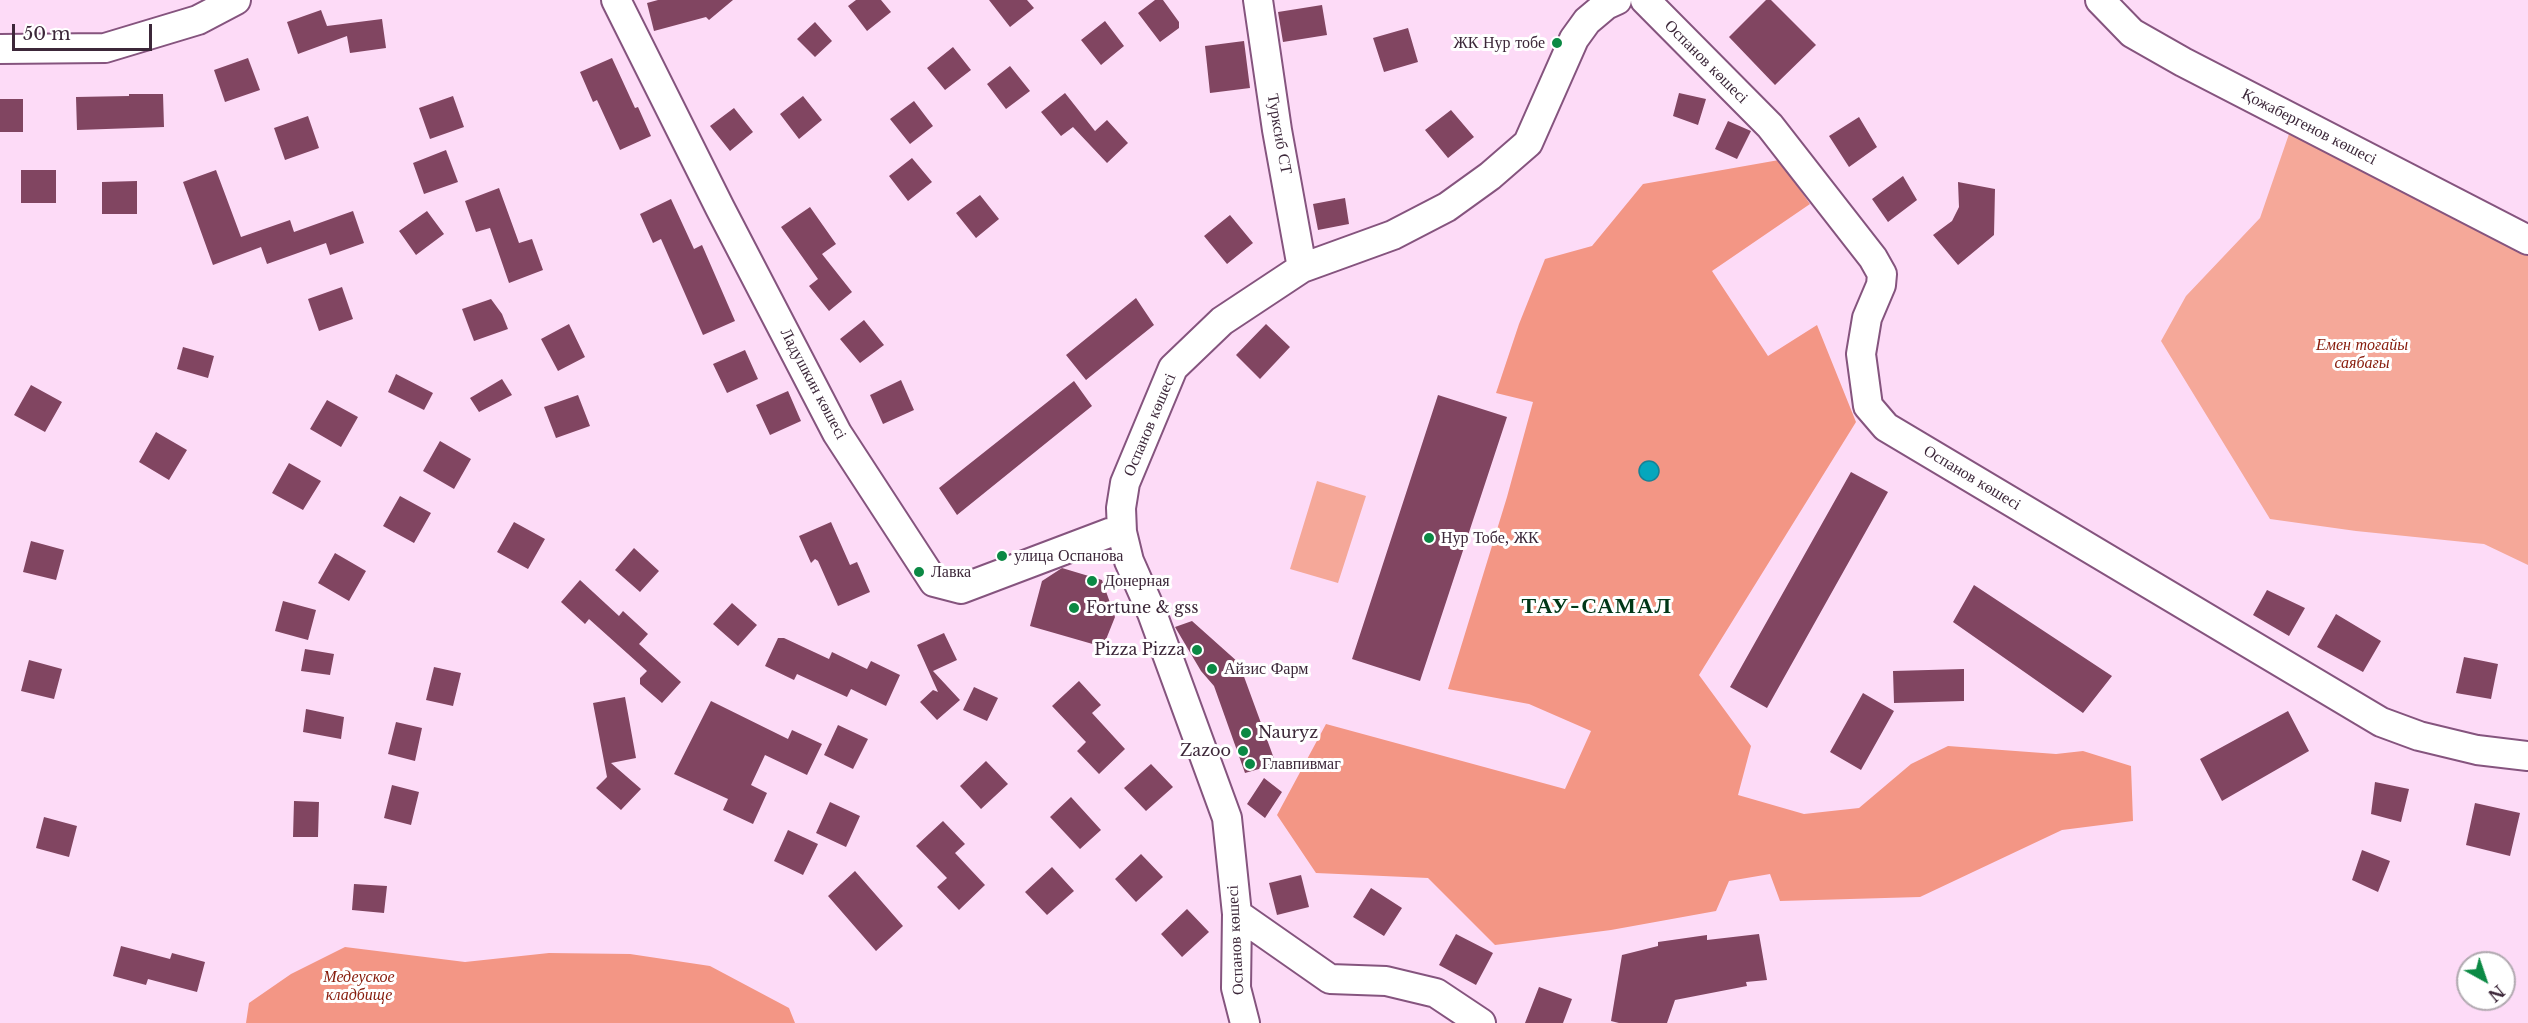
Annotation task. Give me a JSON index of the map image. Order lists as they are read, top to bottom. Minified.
{"streets":{"street":["Оспанов көшесі","Қожабергенов көшесі","Турксиб СТ","Ладушкин көшесі"]},"crossings":[["Оспанов көшесі","Турксиб СТ"],["Оспанов көшесі","Ладушкин көшесі"]],"districts":["ТАУ-САМАЛ"],"parks":["Емен тоғайы саябағы","Медеуское кладбище"],"places":["ЖК Нур тобе","Нур Тобе, ЖК","улица Оспанова","Лавка","Донерная","Fortune & gss","Pizza Pizza","Айзис Фарм","Nauryz","Zazoo","Главпивмаг"],"scale_bar":"50 m","north":"bottom right"}
